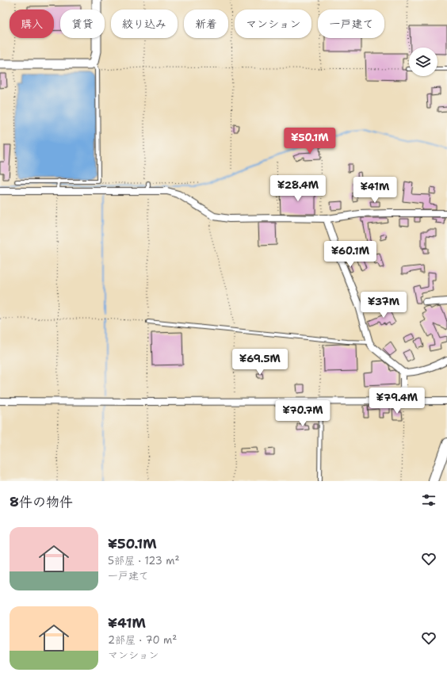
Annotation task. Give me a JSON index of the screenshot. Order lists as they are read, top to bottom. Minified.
{"page":{"chip":["購入","賃貸","絞り込み","新着","マンション","一戸建て"],"price":["¥50.1M","¥28.4M","¥41M","¥60.1M","¥37M","¥69.5M","¥79.4M","¥70.7M"],"heading":"8件の物件","list":[{"name":"¥50.1M","note":"5部屋 · 123 m² · 一戸建て"},{"name":"¥41M","note":"2部屋 · 70 m² · マンション"}]}}
